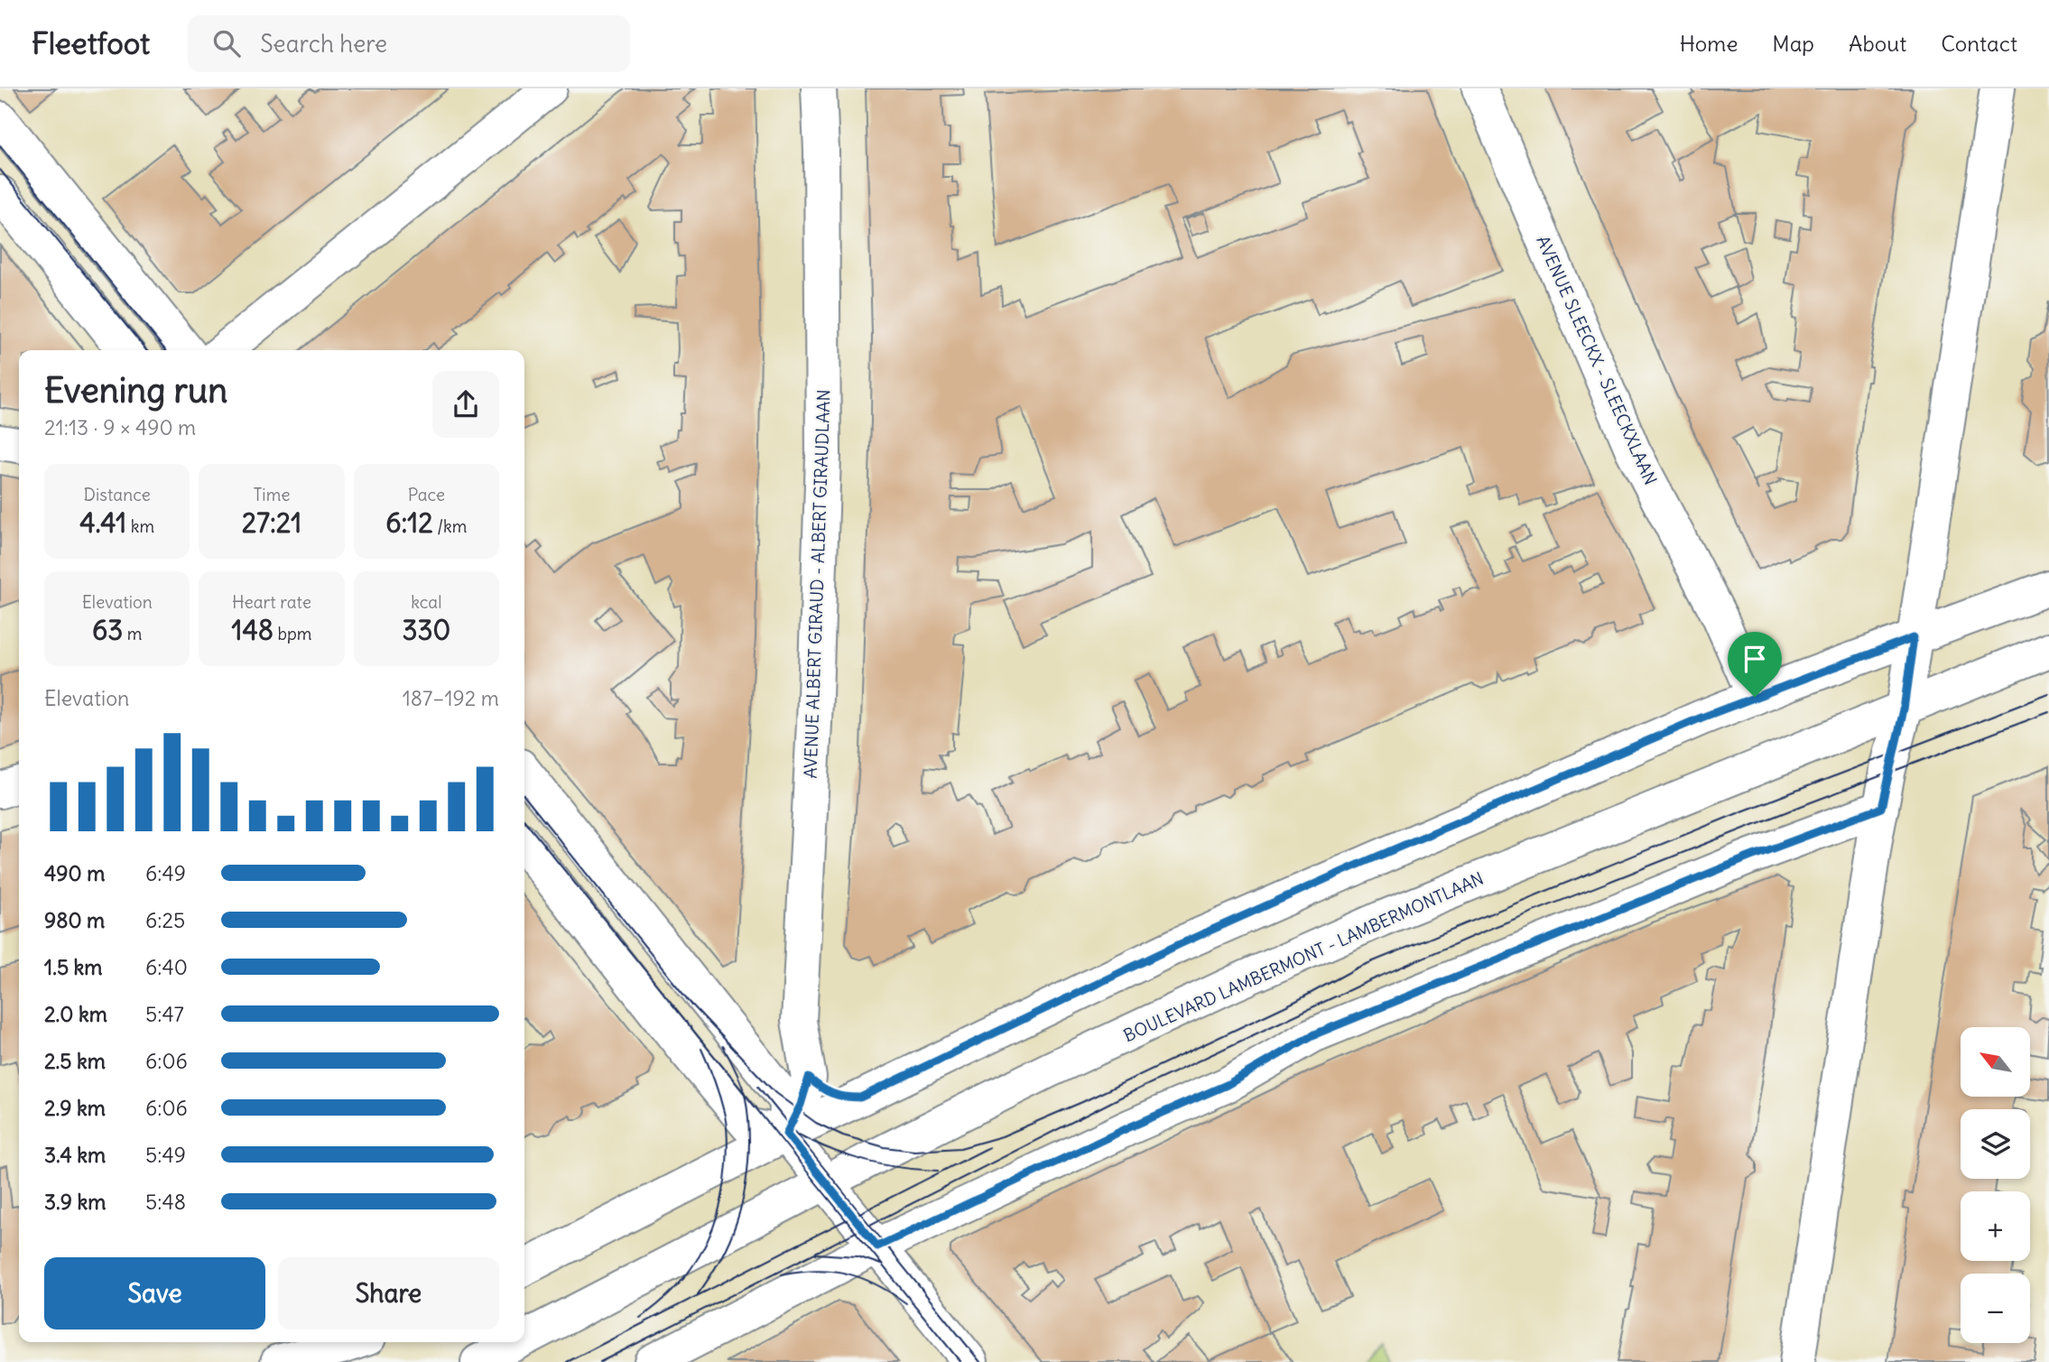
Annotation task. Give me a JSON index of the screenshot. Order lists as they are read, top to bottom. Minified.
{"streets":{"street":["AVENUE SLEECKX - SLEECKXLAAN","AVENUE ALBERT GIRAUD - ALBERT GIRAUDLAAN","BOULEVARD LAMBERMONT - LAMBERMONTLAAN"]},"north":"top left","page":{"header":"Fleetfoot","search":"Search here","nav":["Home","Map","About","Contact"],"heading":["Evening run","21:13 · 9 × 490 m"],"stats":[["Distance","4.41 km"],["Time","27:21"],["Pace","6:12 /km"],["Elevation","63 m"],["Heart rate","148 bpm"],["kcal","330"]],"chart":["Elevation","187–192 m"],"list":[{"name":"490 m","note":"6:49"},{"name":"980 m","note":"6:25"},{"name":"1.5 km","note":"6:40"},{"name":"2.0 km","note":"5:47"},{"name":"2.5 km","note":"6:06"},{"name":"2.9 km","note":"6:06"},{"name":"3.4 km","note":"5:49"},{"name":"3.9 km","note":"5:48"}],"map_buttons":["+","−"],"buttons":["Save","Share"]}}
